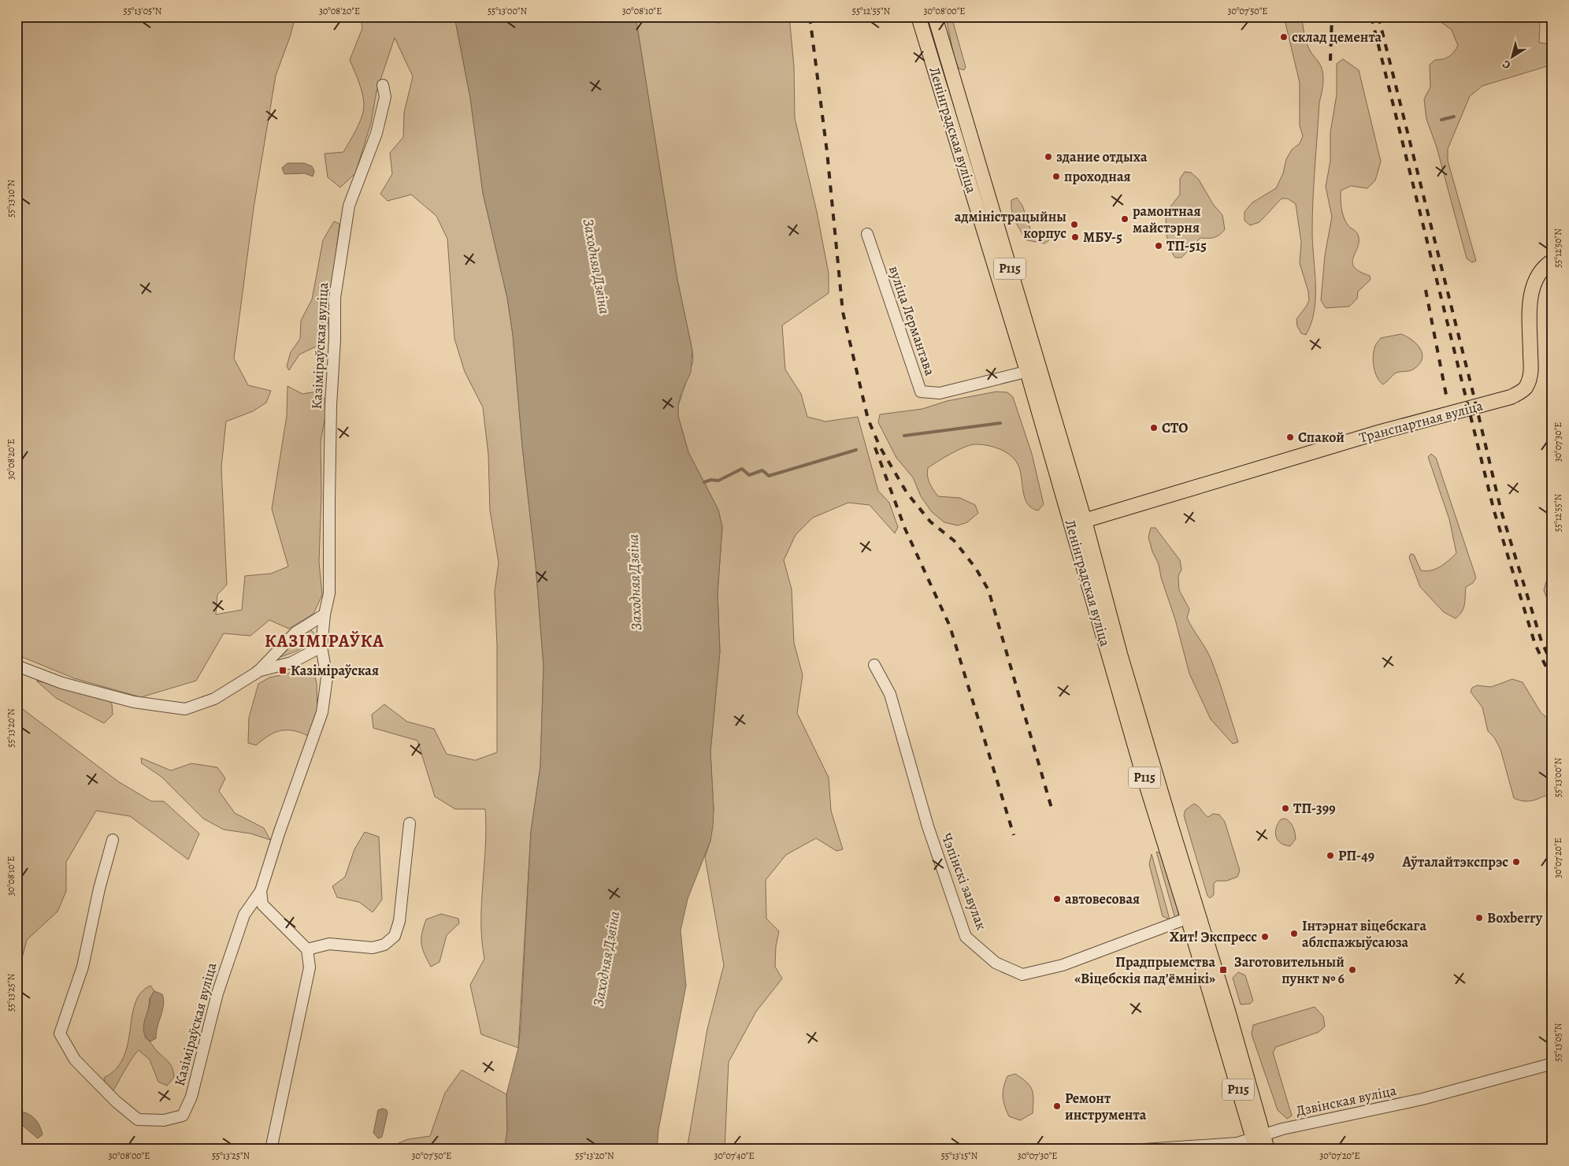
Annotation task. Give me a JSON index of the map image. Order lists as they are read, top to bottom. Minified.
{"streets":{"main road":["Ленінградская вуліца","Р115","Транспартная вуліца"],"street":["вуліца Лермантава","Казіміраўская вуліца","Чэпінскі завулак","Дзвінская вуліца"]},"crossings":[["Ленінградская вуліца","вуліца Лермантава"],["Ленінградская вуліца","Транспартная вуліца"],["Ленінградская вуліца","Чэпінскі завулак"],["Ленінградская вуліца","Дзвінская вуліца"]],"districts":["КАЗІМІРАЎКА"],"water":["Заходняя Дзвіна"],"places":{"other":["склад цемента","здание отдыха","проходная","рамонтная майстэрня","адміністрацыйны корпус","МБУ-5","ТП-515","СТО","Спакой","ТП-399","РП-49","Аўталайтэкспрэс","автовесовая","Boxberry","Інтэрнат віцебскага аблспажыўсаюза","Хит! Экспресс","Заготовительный пункт № 6","Ремонт инструмента"],"transit":["Казіміраўская","Прадпрыемства «Віцебскія падʼёмнікі»"]},"north":"bottom left","coordinates":["55°13'05\"N","30°08'20\"E","55°13'00\"N","30°08'10\"E","55°12'55\"N","30°08'00\"E","30°07'50\"E","55°13'10\"N","55°12'50\"N","30°07'30\"E","55°13'20\"N","30°07'20\"E","55°13'25\"N","30°07'40\"E","55°13'15\"N"]}
